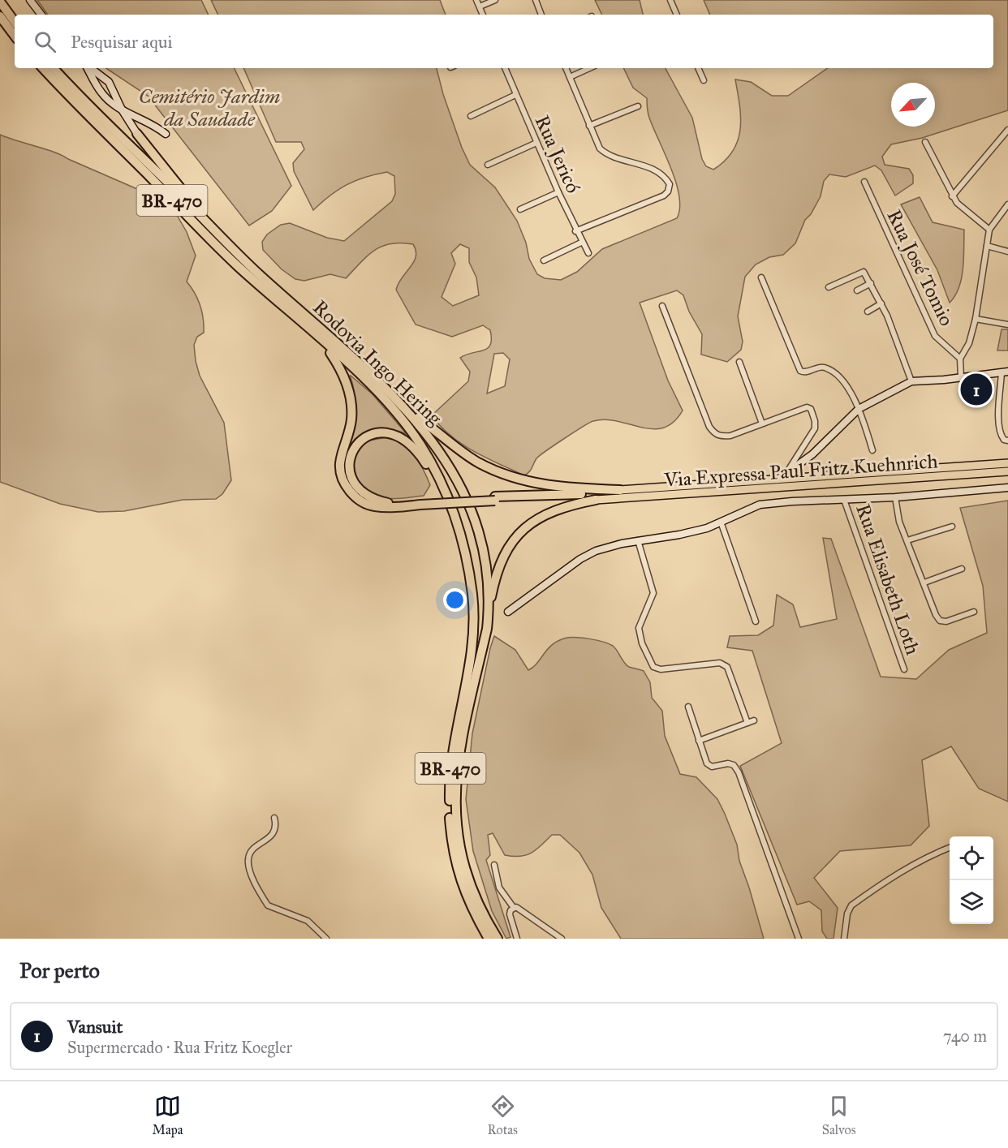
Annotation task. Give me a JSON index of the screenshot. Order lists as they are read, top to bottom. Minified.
{"streets":{"highway":["BR-470","Rodovia Ingo Hering"],"main road":["Via Expressa Paul Fritz Kuehnrich"],"street":["Rua Jericó","Rua José Tomio","Rua Elisabeth Loth"]},"parks":["Cemitério Jardim da Saudade"],"north":"bottom left","page":{"search":"Pesquisar aqui","pins":"1","heading":"Por perto","list":[{"mark":"1","name":"Vansuit","note":"Supermercado · Rua Fritz Koegler","value":"740 m"}],"nav":["Mapa","Rotas","Salvos"]}}
